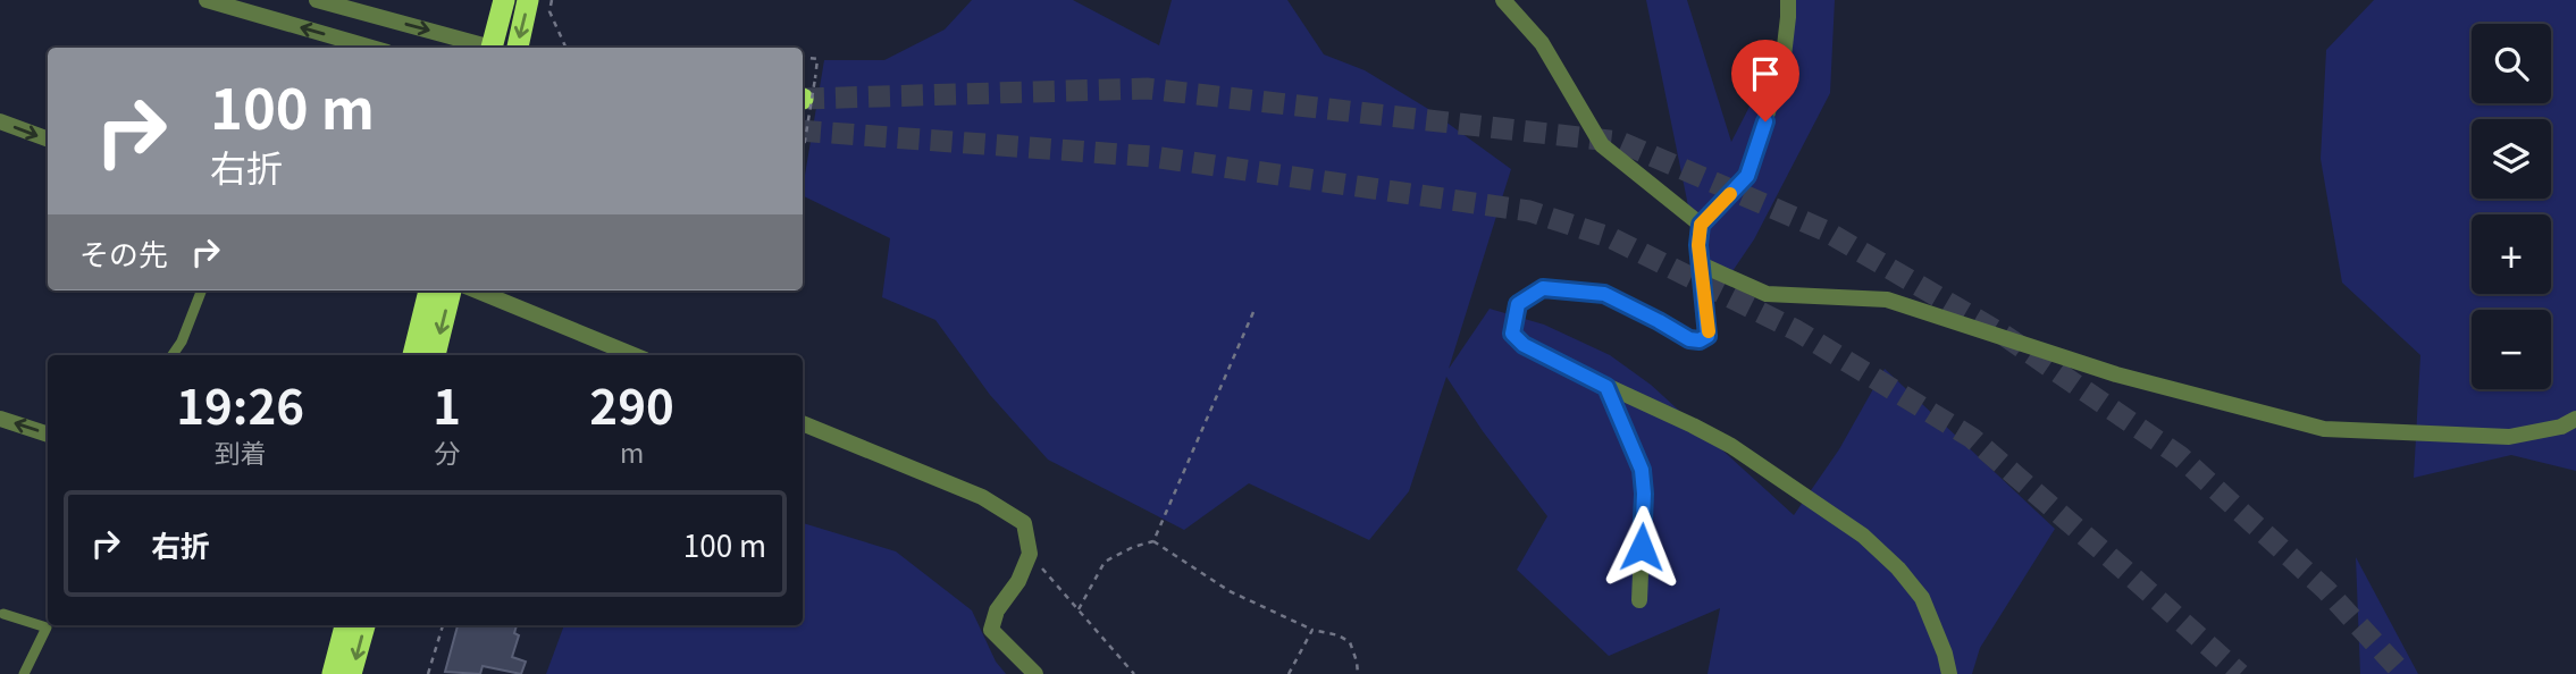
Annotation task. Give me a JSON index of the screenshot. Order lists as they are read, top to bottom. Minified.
{"page":{"map_buttons":["+","−"],"turn":["100 m","右折"],"then":"その先","eta":["19:26","到着","1","分","290","m"],"list":[{"name":"右折","value":"100 m"}]}}
